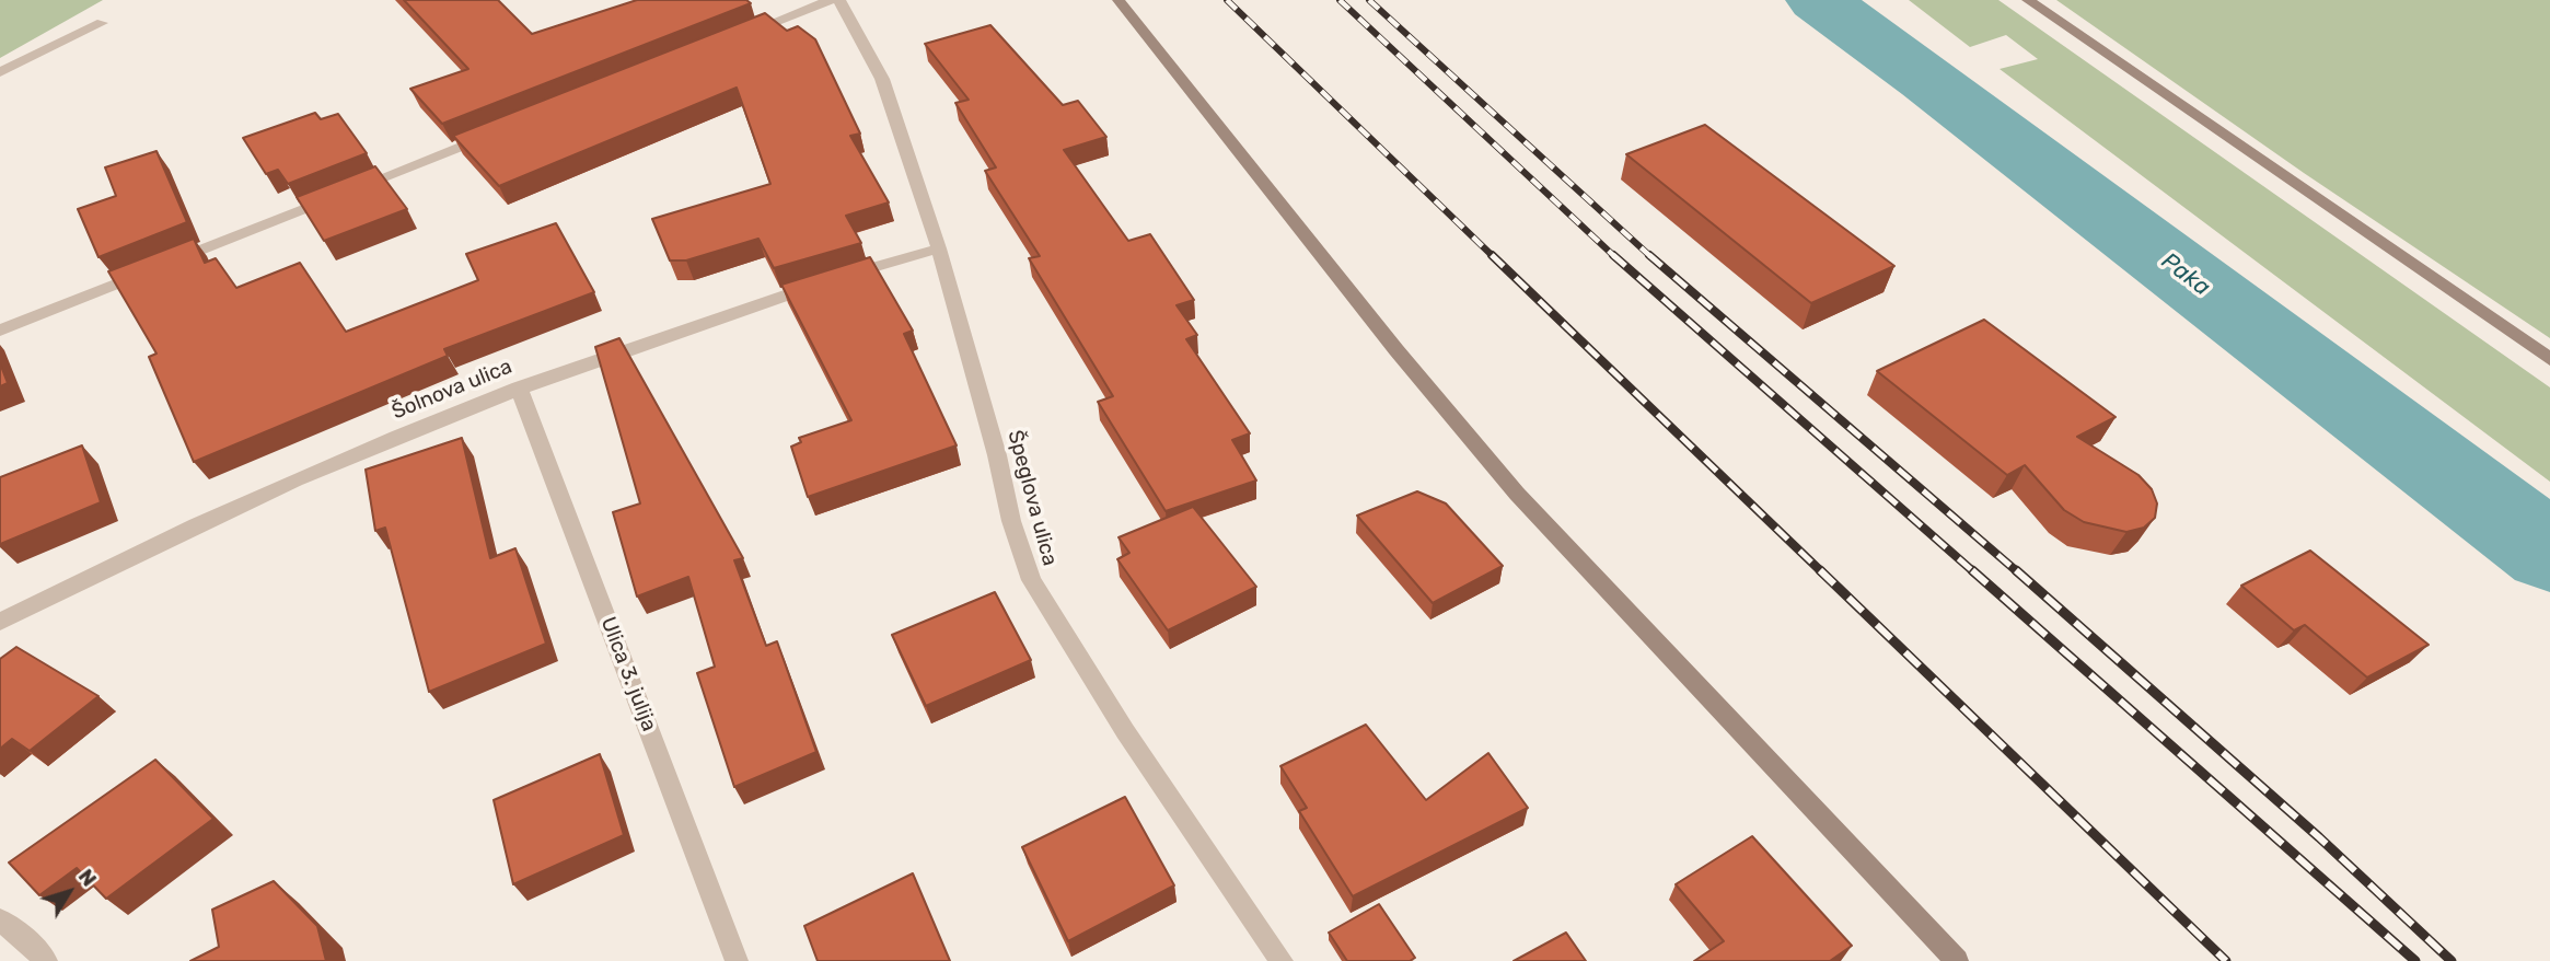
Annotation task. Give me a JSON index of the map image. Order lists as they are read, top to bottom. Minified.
{"streets":{"street":["Šolnova ulica","Špeglova ulica","Ulica 3. julija"]},"crossings":[["Šolnova ulica","Špeglova ulica"],["Šolnova ulica","Ulica 3. julija"]],"water":["Paka"],"north":"top right"}
